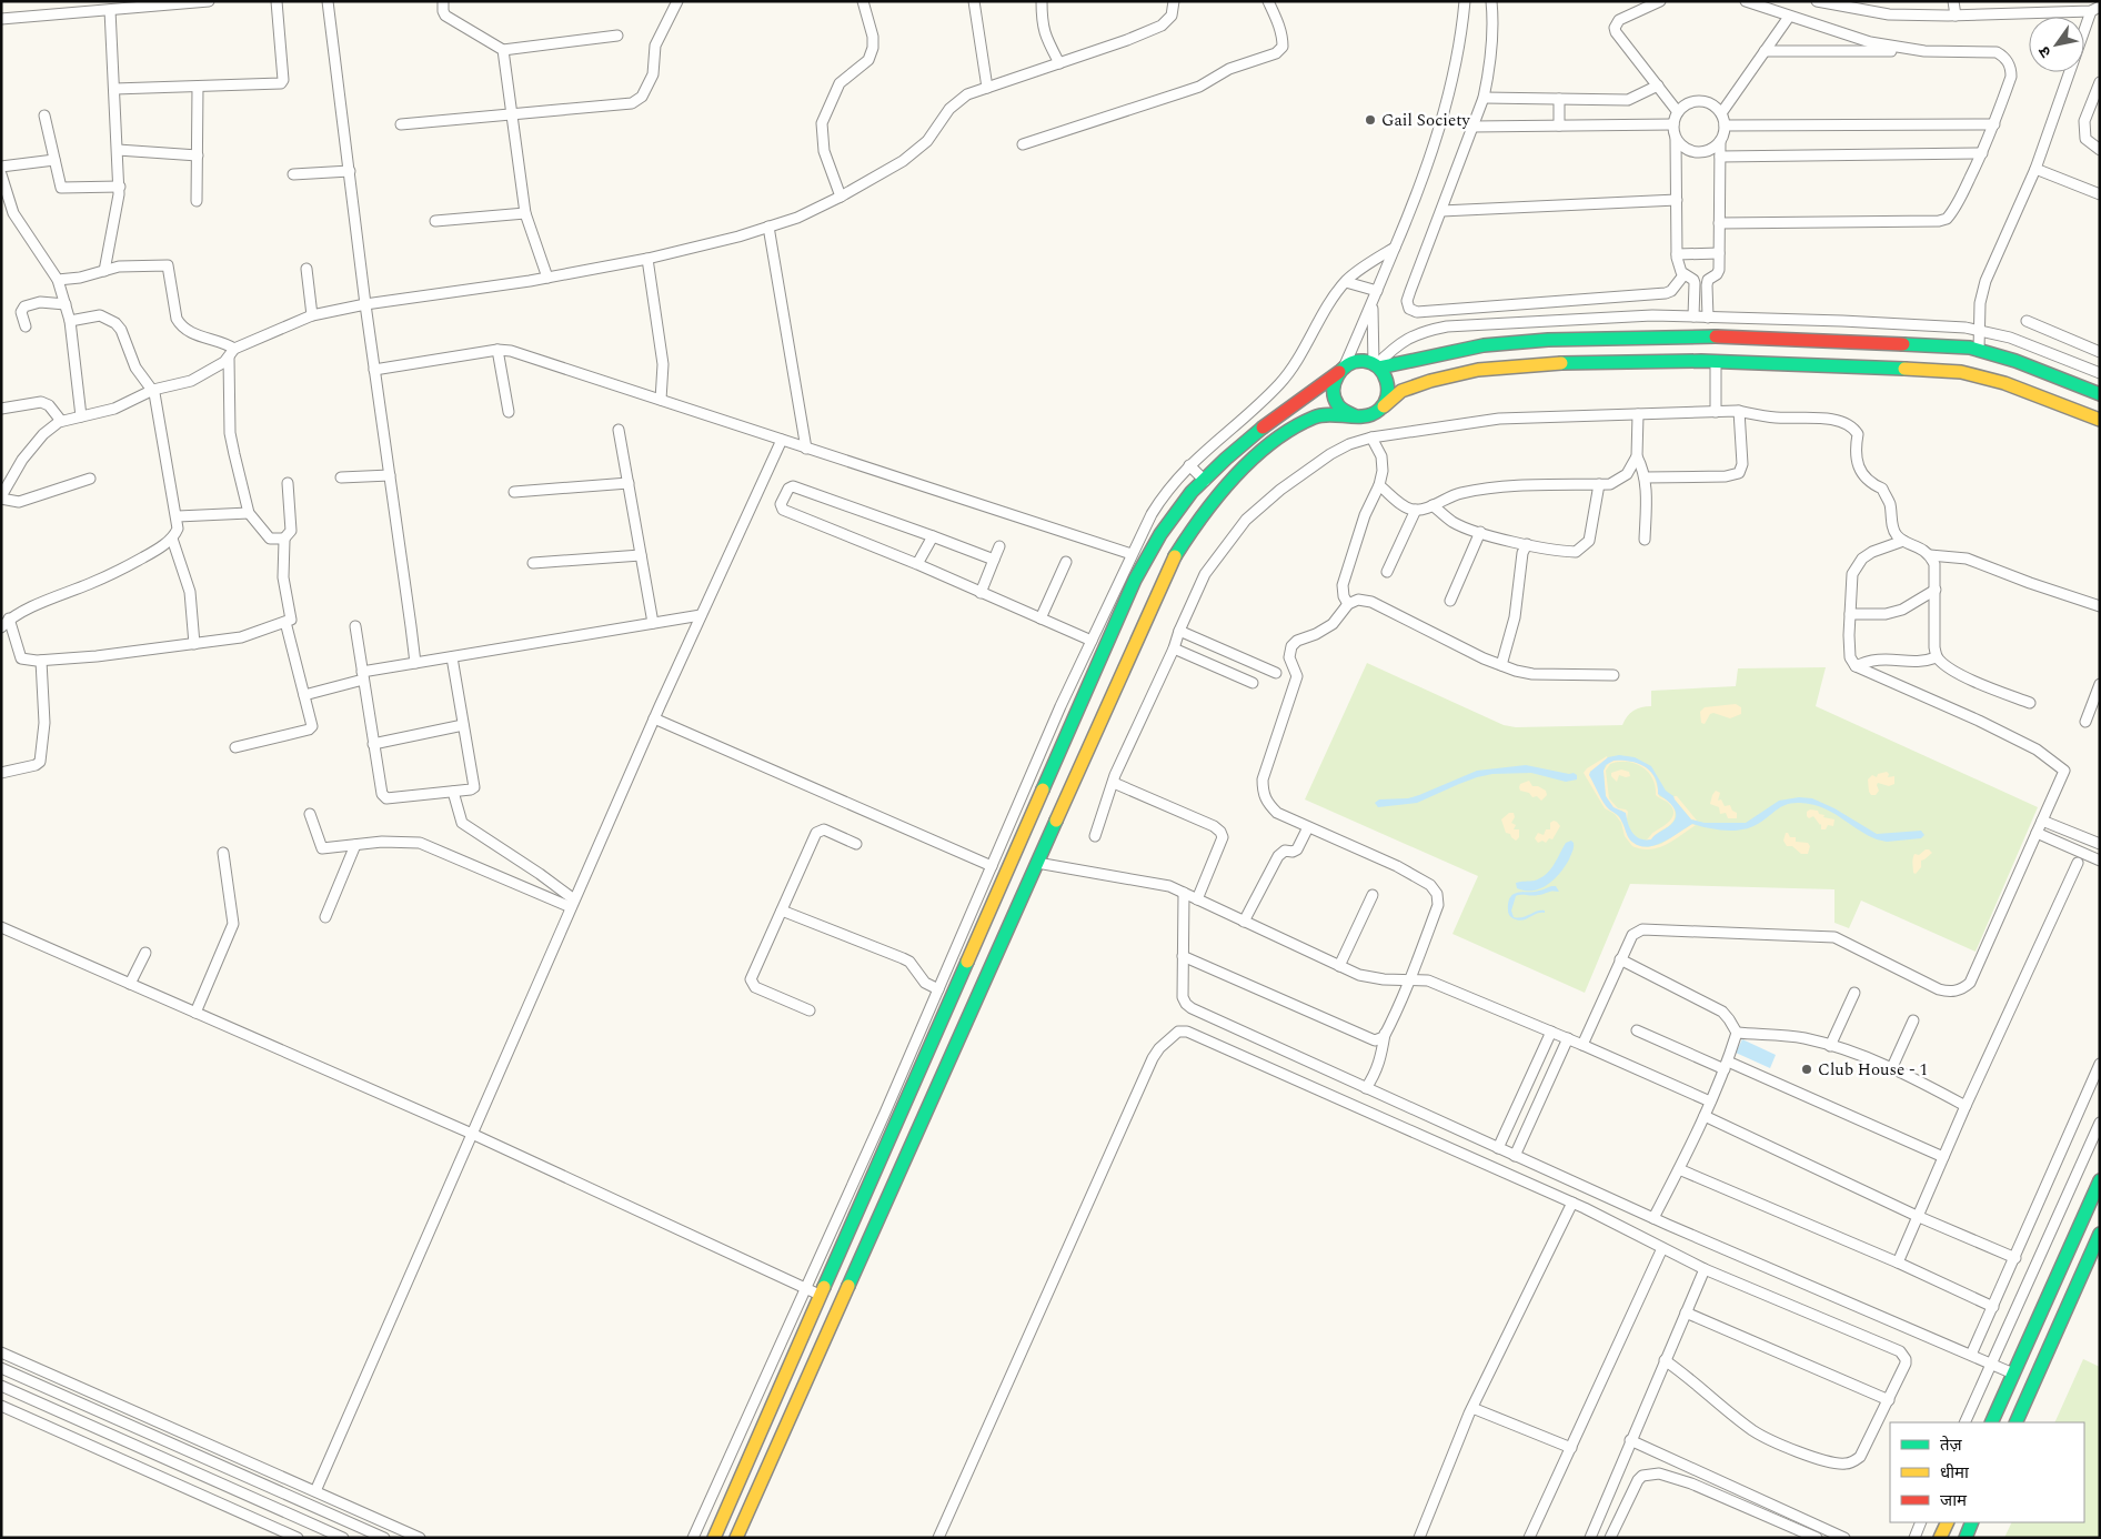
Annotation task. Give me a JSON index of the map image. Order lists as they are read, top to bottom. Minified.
{"places":["Gail Society","Club House - 1"],"legend":["तेज़","धीमा","जाम"],"north":"bottom left"}
